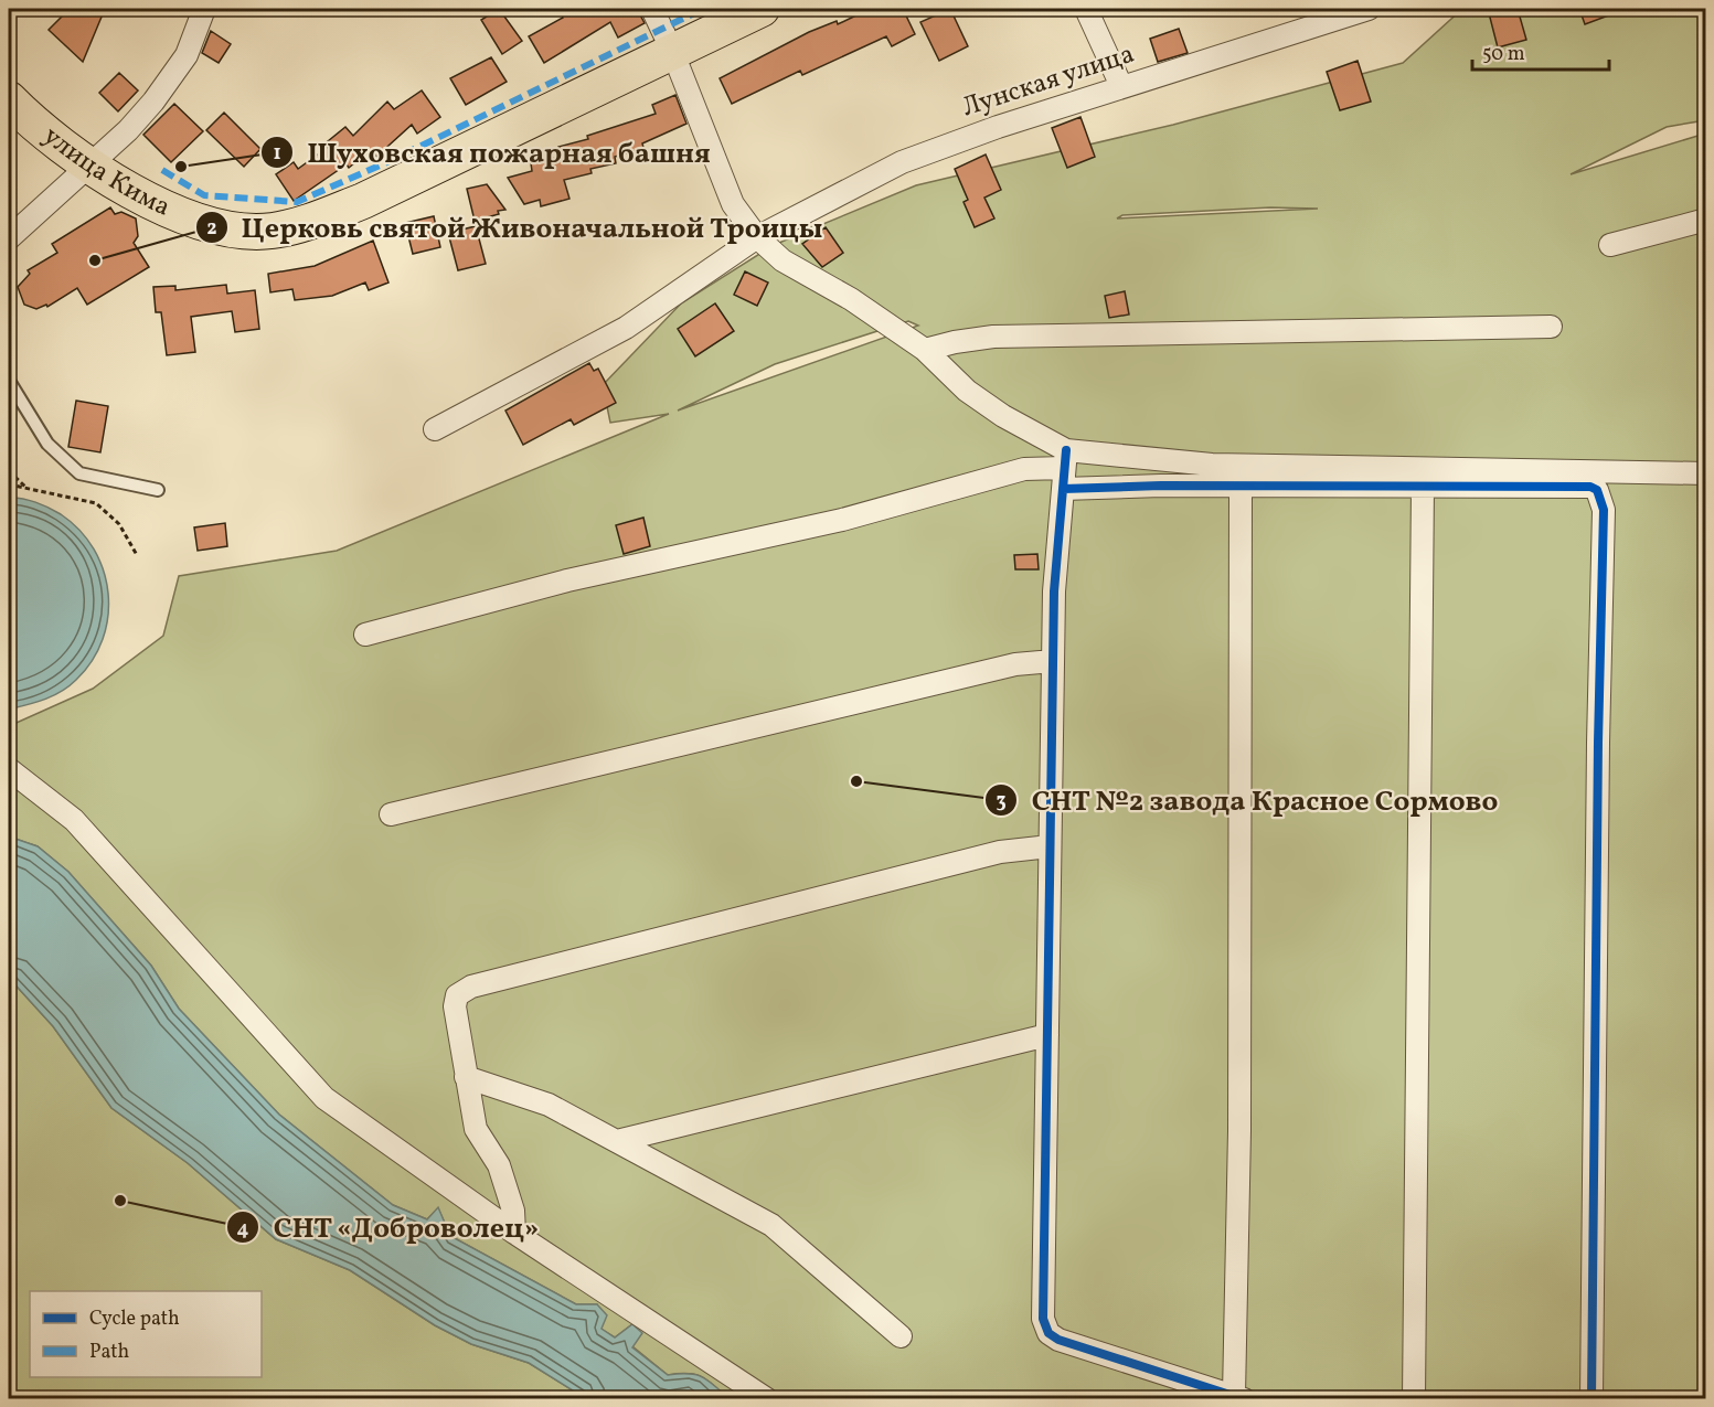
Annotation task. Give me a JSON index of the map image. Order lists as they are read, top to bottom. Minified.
{"streets":{"main road":["улица Кима"],"street":["Лунская улица"]},"places":["Шуховская пожарная башня","Церковь святой Живоначальной Троицы","СНТ №2 завода Красное Сормово","СНТ «Доброволец»"],"legend":["Cycle path","Path"],"scale_bar":"50 m"}
